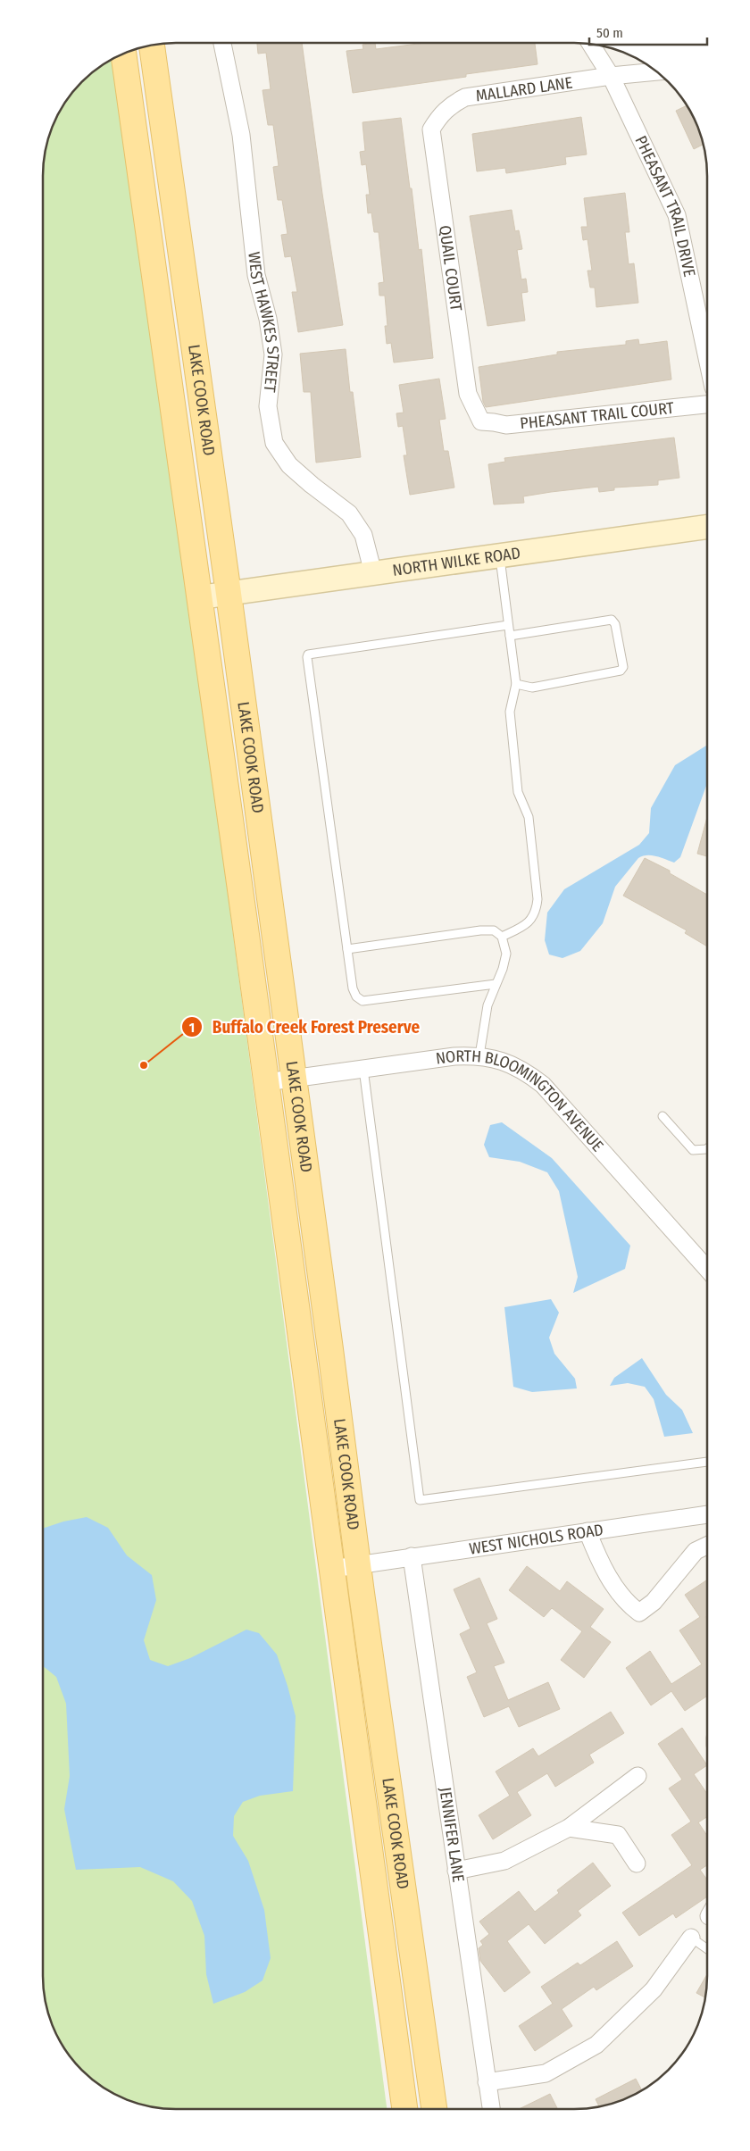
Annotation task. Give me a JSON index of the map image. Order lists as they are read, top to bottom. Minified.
{"streets":{"main road":["LAKE COOK ROAD"],"street":["MALLARD LANE","PHEASANT TRAIL DRIVE","QUAIL COURT","WEST HAWKES STREET","PHEASANT TRAIL COURT","NORTH WILKE ROAD","NORTH BLOOMINGTON AVENUE","WEST NICHOLS ROAD","JENNIFER LANE"]},"crossings":[["MALLARD LANE","PHEASANT TRAIL DRIVE"],["MALLARD LANE","QUAIL COURT"],["QUAIL COURT","PHEASANT TRAIL COURT"],["WEST HAWKES STREET","NORTH WILKE ROAD"],["LAKE COOK ROAD","NORTH WILKE ROAD"],["LAKE COOK ROAD","NORTH BLOOMINGTON AVENUE"],["LAKE COOK ROAD","WEST NICHOLS ROAD"],["WEST NICHOLS ROAD","JENNIFER LANE"]],"places":["Buffalo Creek Forest Preserve"],"scale_bar":"50 m"}
